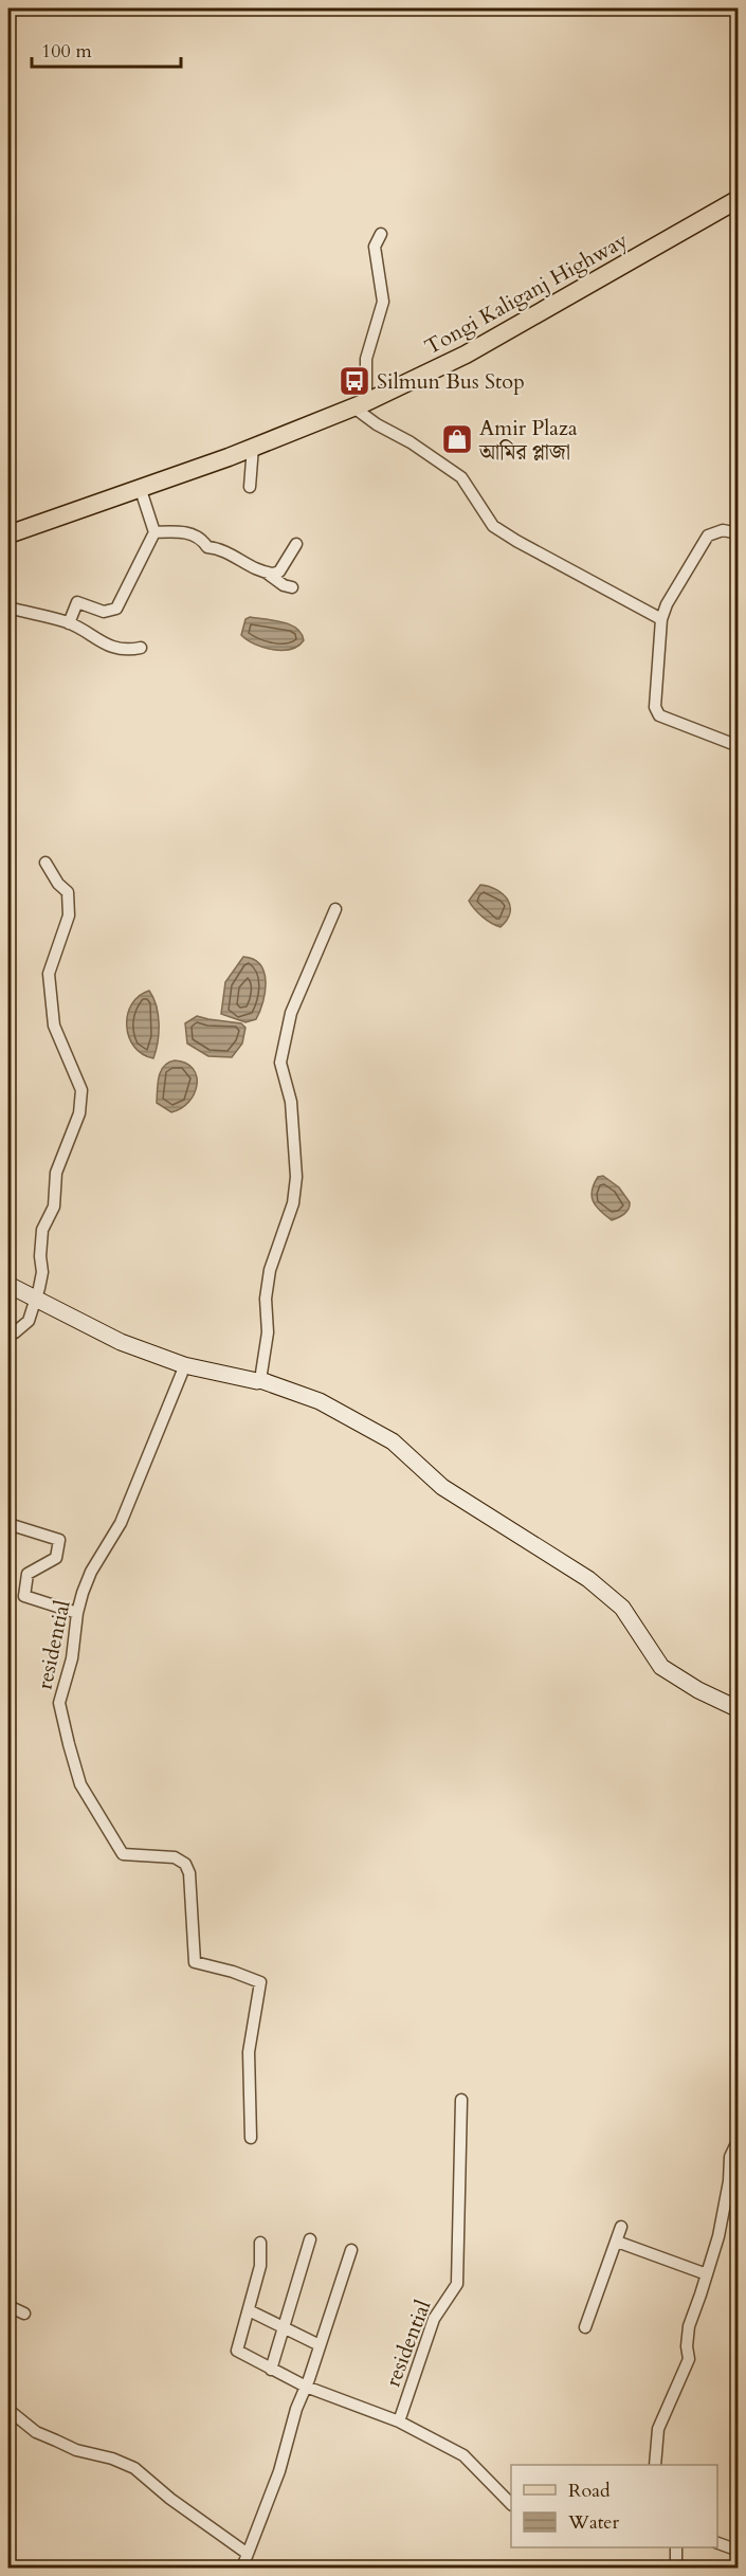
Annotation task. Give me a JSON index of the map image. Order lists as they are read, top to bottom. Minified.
{"streets":{"main road":["Tongi Kaliganj Highway"],"street":["residential"]},"places":{"bus stop":["Silmun Bus Stop"],"shop":["Amir Plaza আমির প্লাজা"]},"legend":["Road","Water"],"scale_bar":"100 m"}
